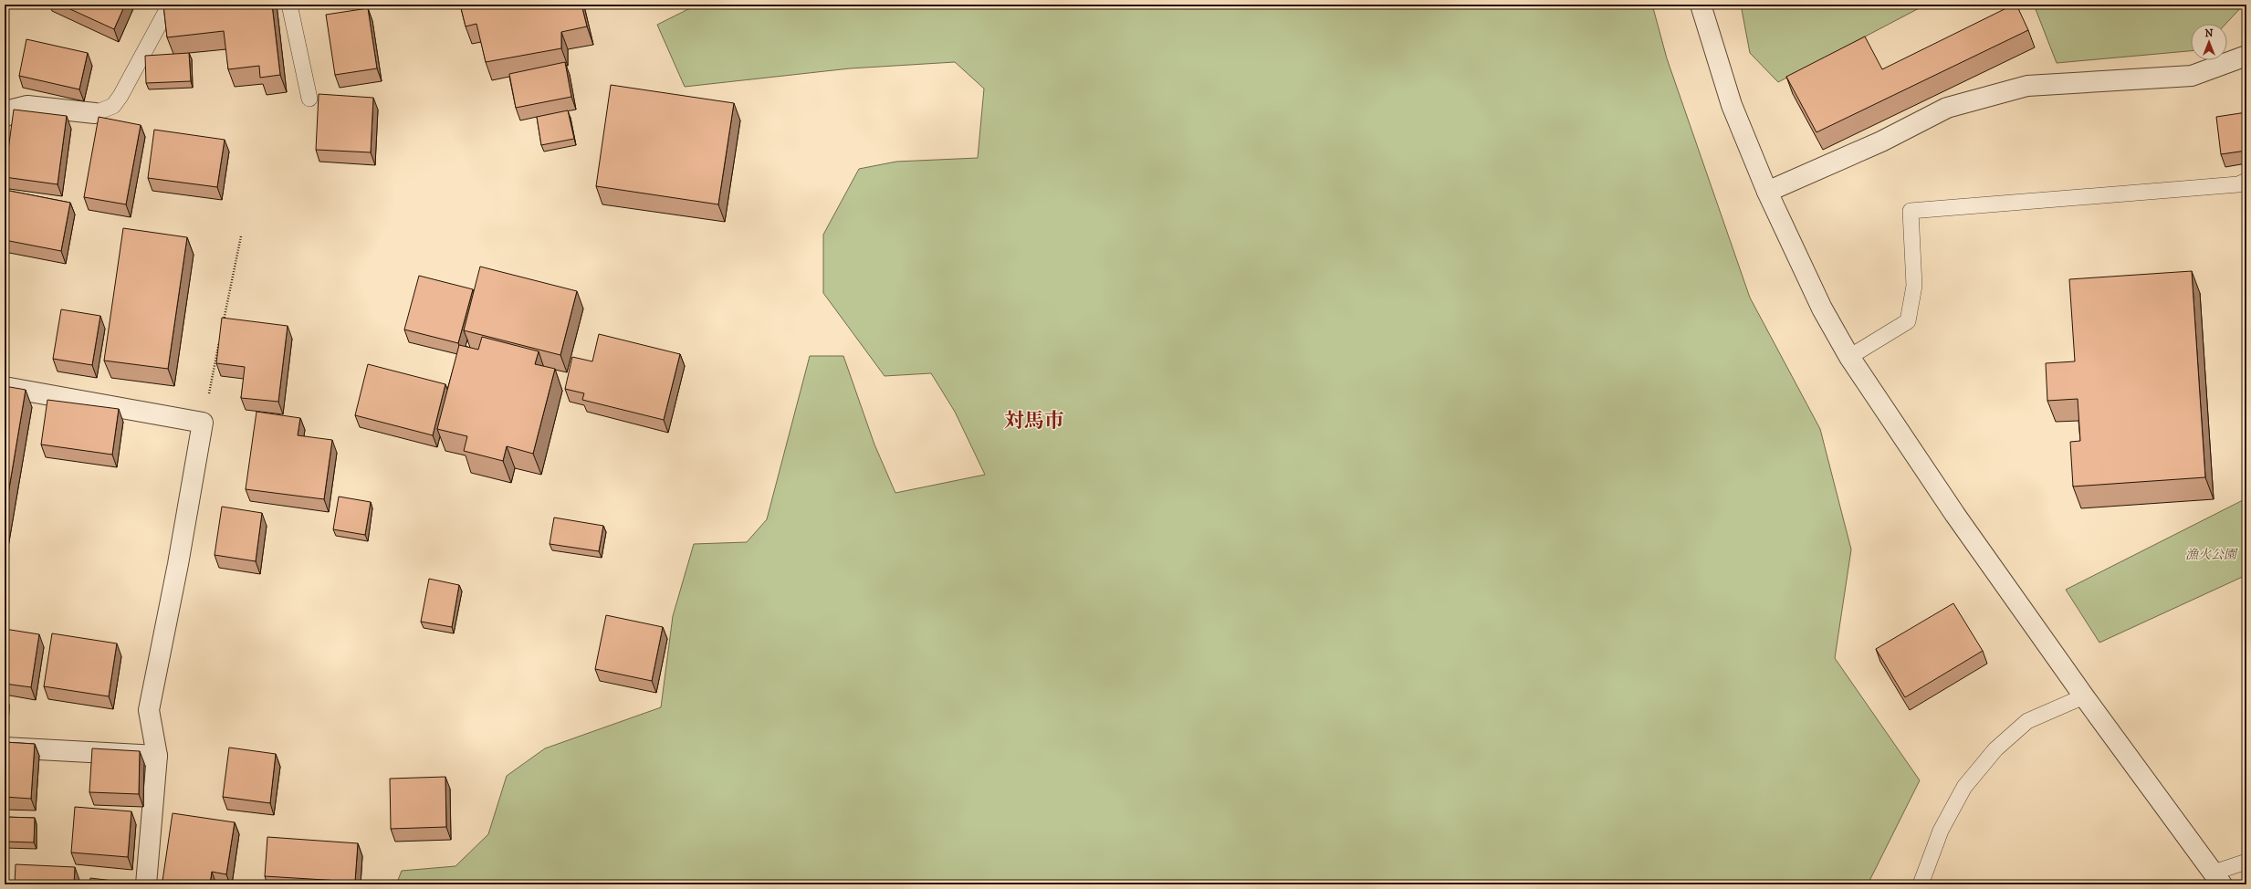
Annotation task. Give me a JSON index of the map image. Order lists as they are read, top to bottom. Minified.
{"districts":["対馬市"],"parks":["漁火公園"],"north":"top"}
